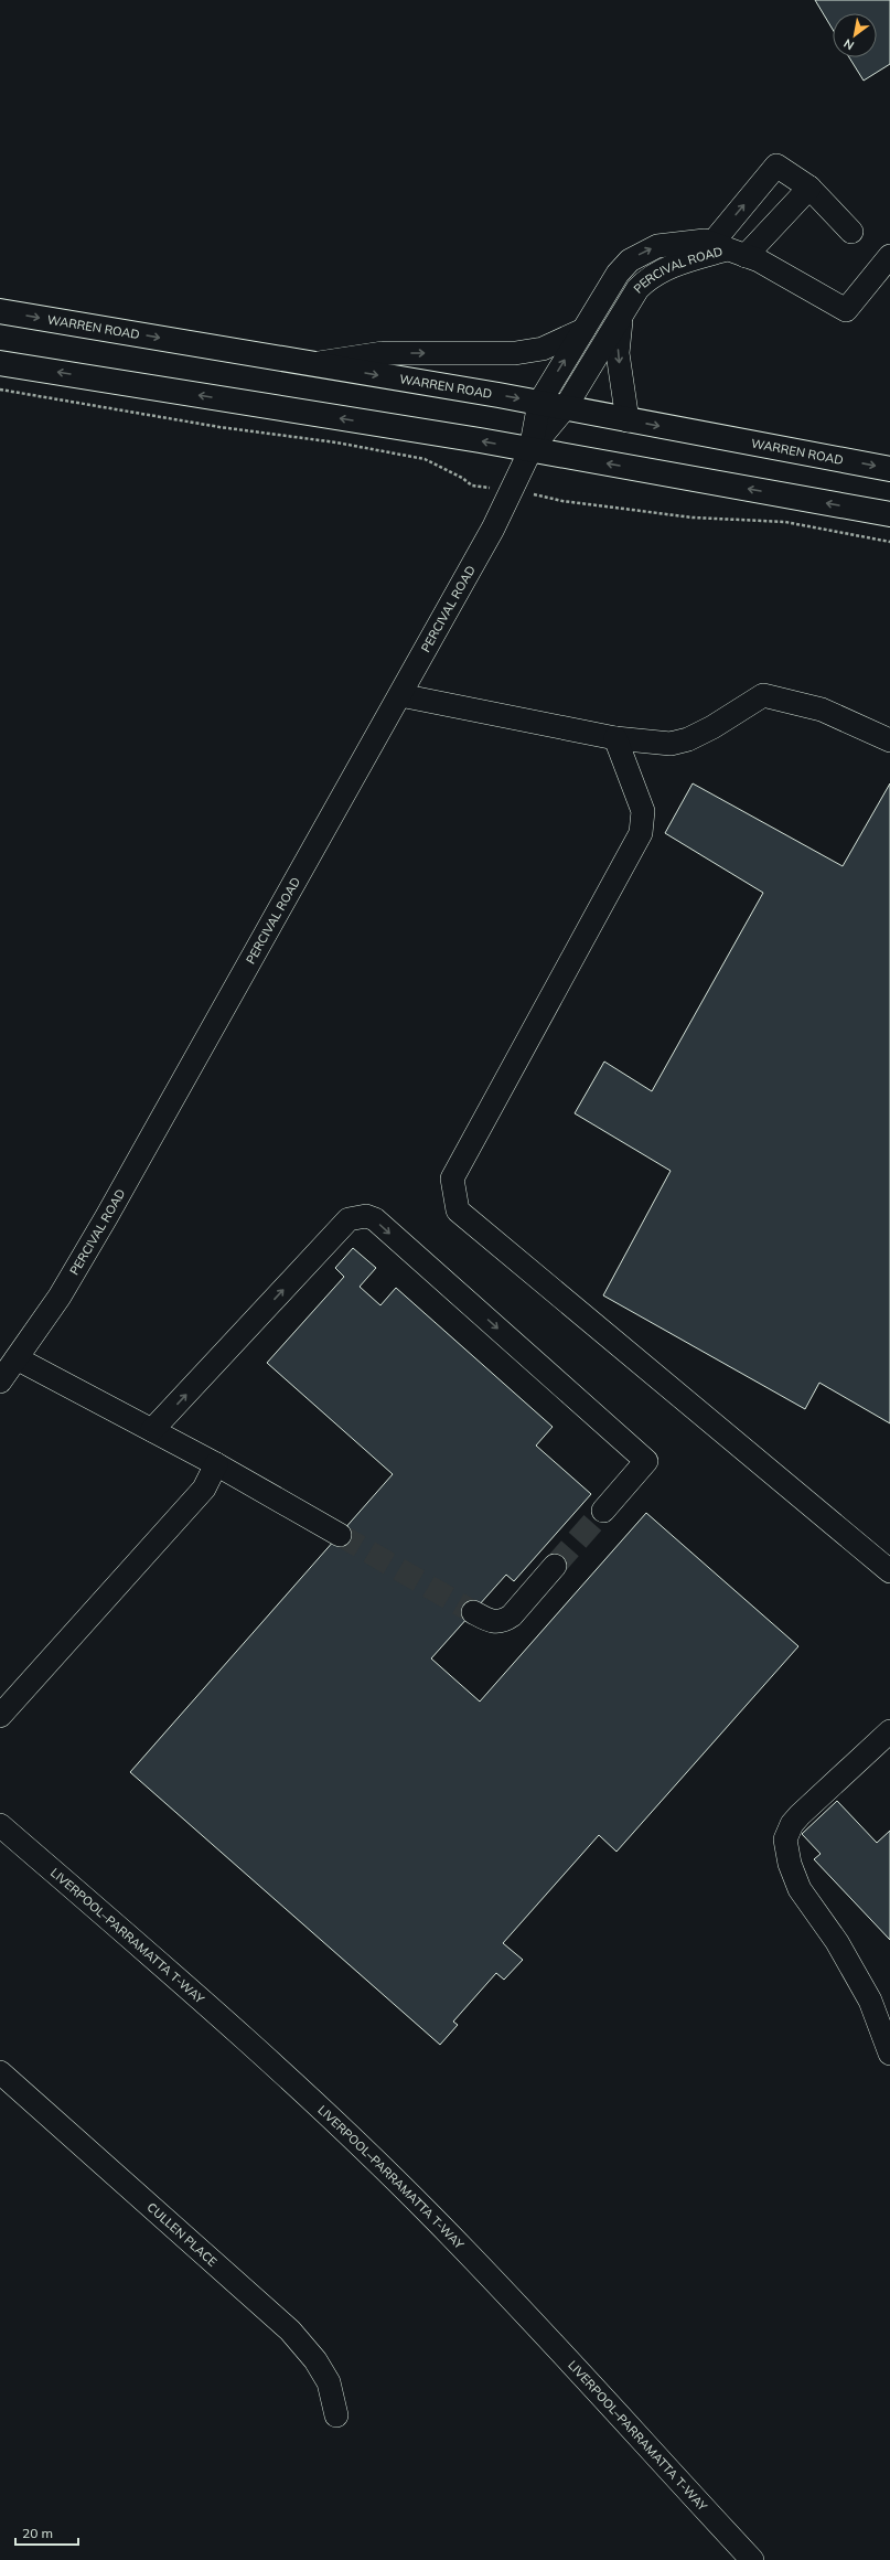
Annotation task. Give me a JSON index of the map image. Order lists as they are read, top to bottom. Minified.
{"streets":{"highway":["WARREN ROAD"],"street":["PERCIVAL ROAD","LIVERPOOL–PARRAMATTA T-WAY","CULLEN PLACE"]},"crossings":[["PERCIVAL ROAD","WARREN ROAD"]],"scale_bar":"20 m","north":"bottom left"}
